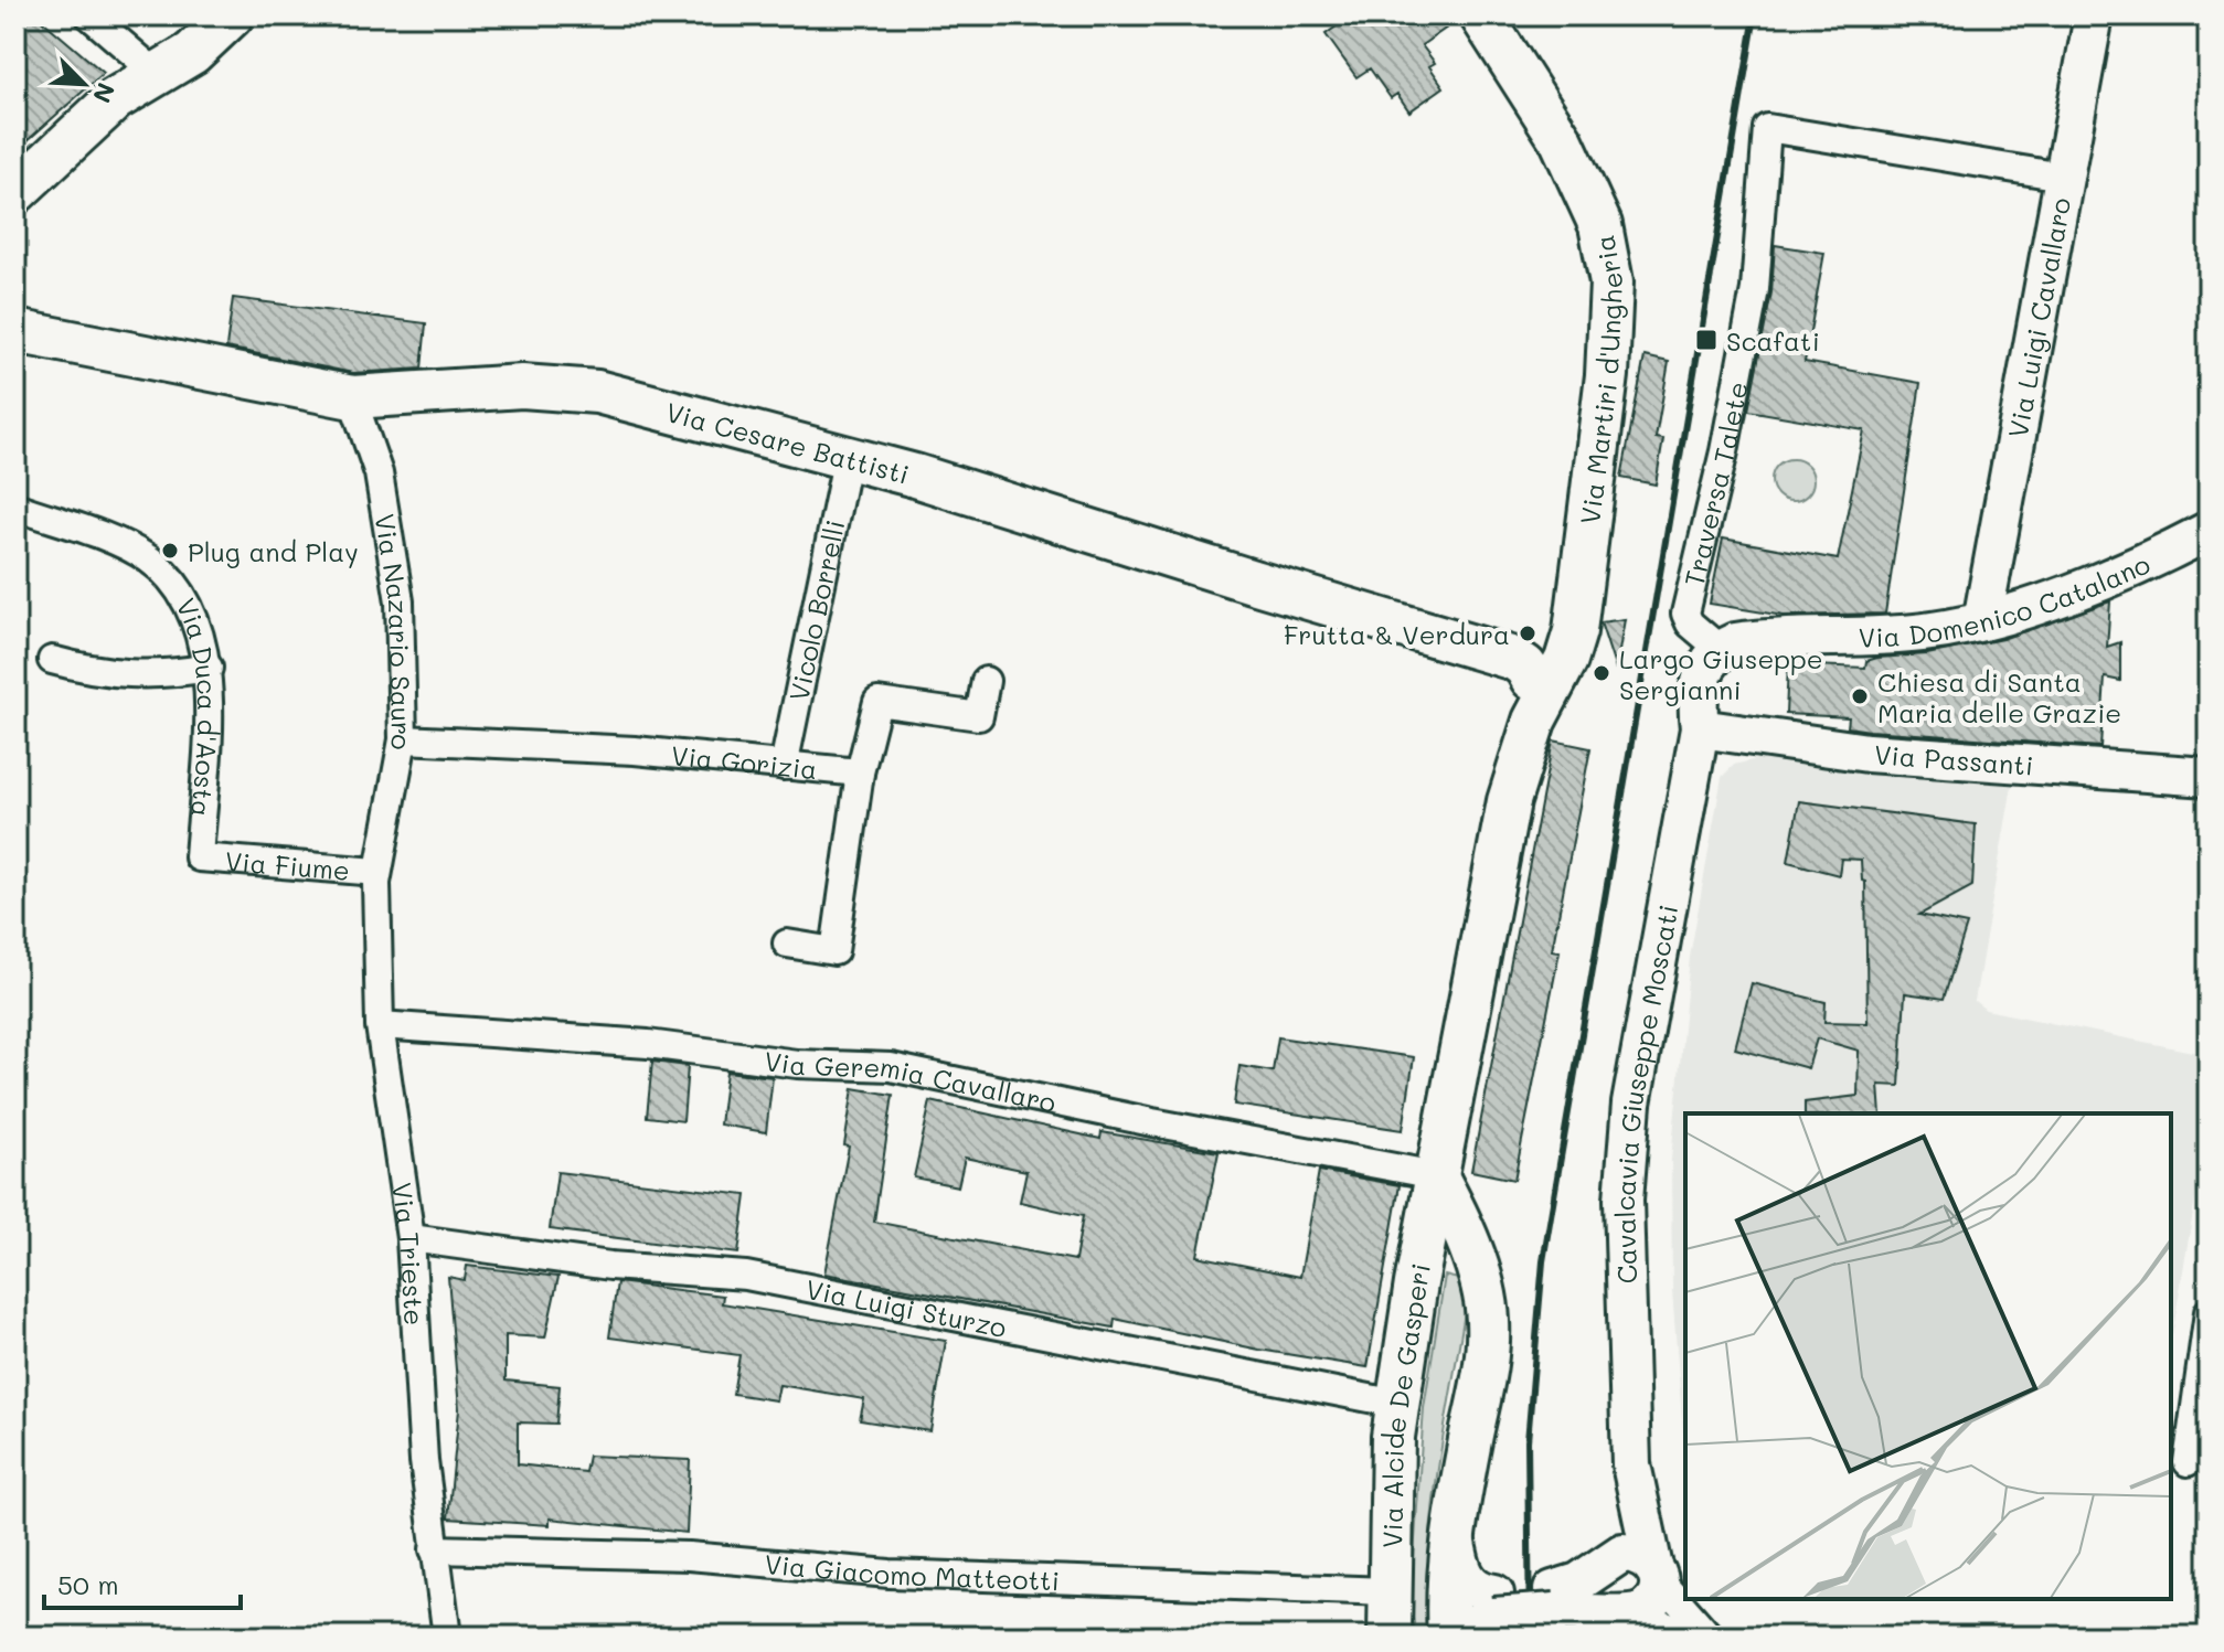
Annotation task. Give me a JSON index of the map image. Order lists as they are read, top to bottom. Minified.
{"streets":{"main road":["Via Martiri d'Ungheria","Via Cesare Battisti","Via Alcide De Gasperi"],"street":["Via Luigi Cavallaro","Traversa Talete","Via Domenico Catalano","Vicolo Borrelli","Via Nazario Sauro","Via Duca d'Aosta","Via Passanti","Via Gorizia","Via Fiume","Via Geremia Cavallaro","Cavalcavia Giuseppe Moscati","Via Trieste","Via Luigi Sturzo","Via Giacomo Matteotti"]},"crossings":[["Via Luigi Cavallaro","Traversa Talete"],["Via Luigi Cavallaro","Via Domenico Catalano"],["Via Martiri d'Ungheria","Via Cesare Battisti"],["Via Martiri d'Ungheria","Via Alcide De Gasperi"],["Via Cesare Battisti","Vicolo Borrelli"],["Via Cesare Battisti","Via Nazario Sauro"],["Via Cesare Battisti","Via Alcide De Gasperi"],["Traversa Talete","Via Domenico Catalano"],["Vicolo Borrelli","Via Gorizia"],["Via Nazario Sauro","Via Gorizia"],["Via Nazario Sauro","Via Fiume"],["Via Nazario Sauro","Via Trieste"],["Via Duca d'Aosta","Via Fiume"],["Via Passanti","Cavalcavia Giuseppe Moscati"],["Via Fiume","Via Trieste"],["Via Geremia Cavallaro","Via Trieste"],["Via Geremia Cavallaro","Via Alcide De Gasperi"],["Via Trieste","Via Luigi Sturzo"],["Via Trieste","Via Giacomo Matteotti"],["Via Luigi Sturzo","Via Alcide De Gasperi"],["Via Alcide De Gasperi","Via Giacomo Matteotti"]],"places":{"transit":["Scafati"],"other":["Plug and Play","Frutta & Verdura","Largo Giuseppe Sergianni","Chiesa di Santa Maria delle Grazie"]},"scale_bar":"50 m","north":"bottom right"}
